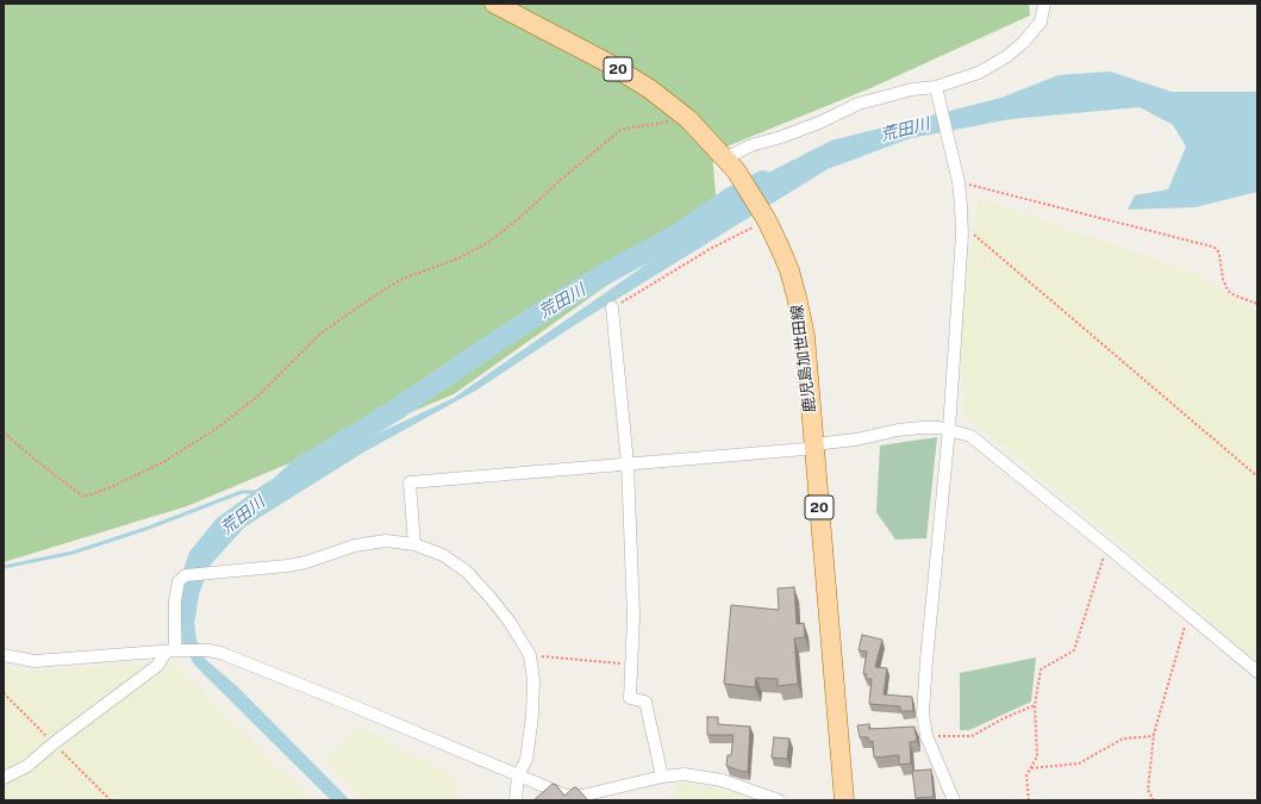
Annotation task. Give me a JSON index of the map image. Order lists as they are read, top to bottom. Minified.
{"streets":{"main road":["20","鹿児島加世田線"]},"water":["荒田川"]}
